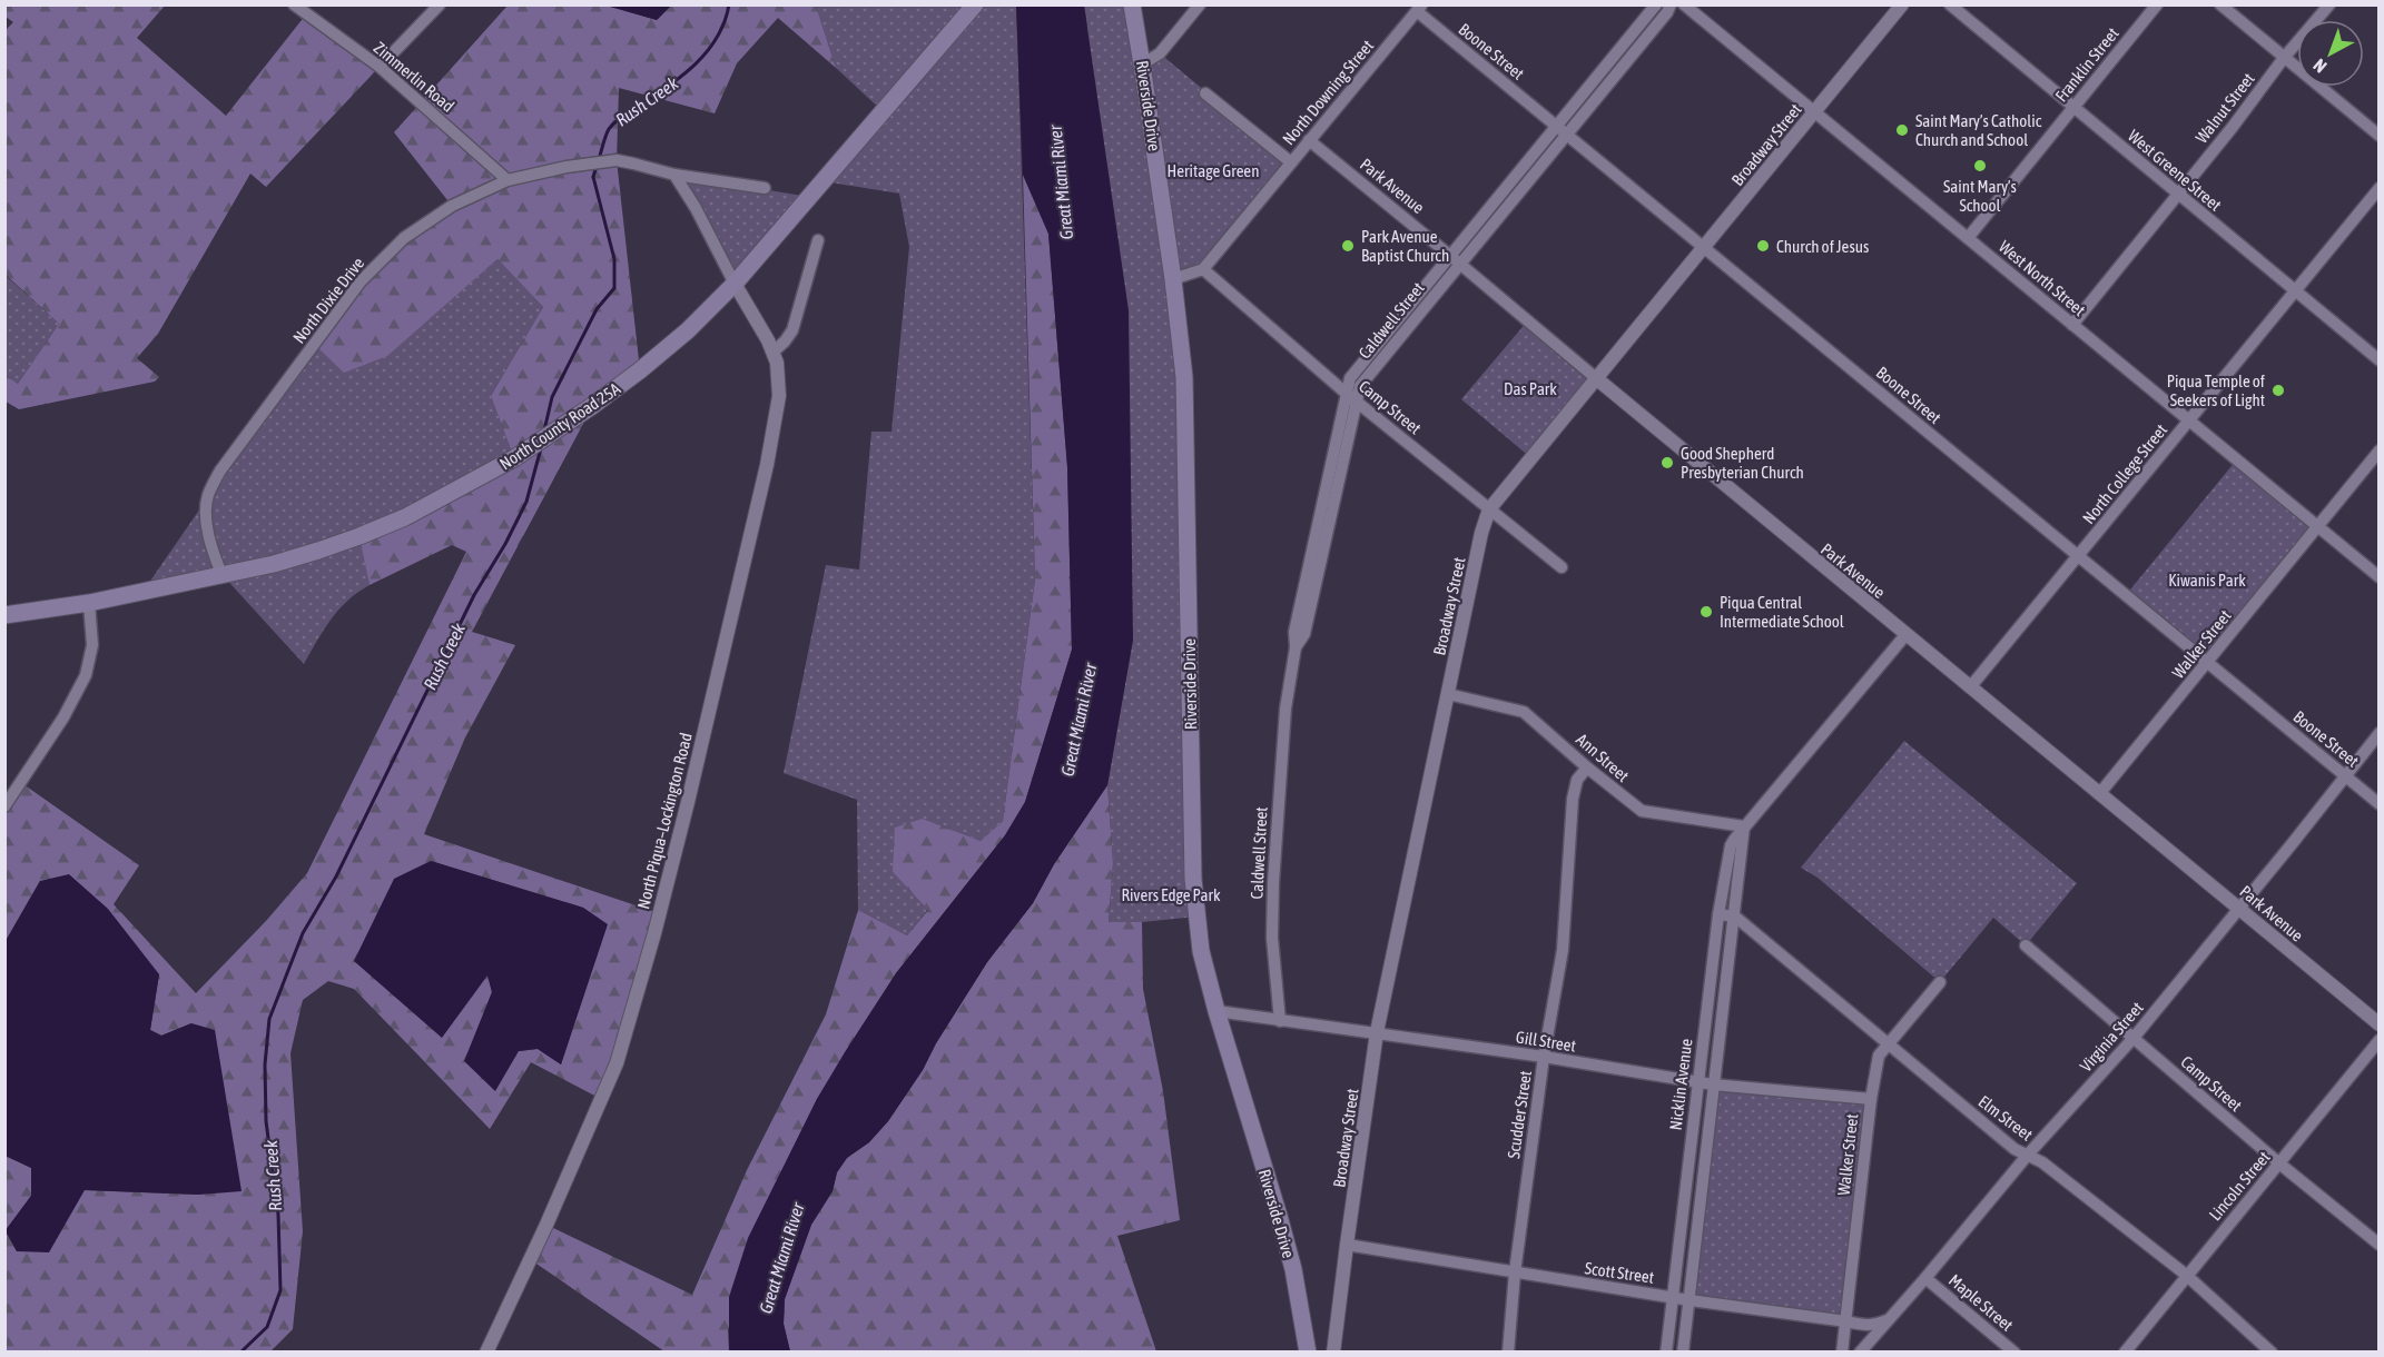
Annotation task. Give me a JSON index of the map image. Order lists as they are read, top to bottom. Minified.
{"streets":{"main road":["Riverside Drive","North County Road 25A"],"street":["Boone Street","Franklin Street","Zimmerlin Road","North Downing Street","Walnut Street","Broadway Street","West Greene Street","Park Avenue","West North Street","North Dixie Drive","Caldwell Street","Camp Street","North College Street","Walker Street","Ann Street","North Piqua–Lockington Road","Virginia Street","Gill Street","Nicklin Avenue","Scudder Street","Elm Street","Lincoln Street","Scott Street","Maple Street"]},"crossings":[["Boone Street","North Downing Street"],["Boone Street","Broadway Street"],["Boone Street","Caldwell Street"],["Boone Street","North College Street"],["Boone Street","Walker Street"],["Boone Street","Virginia Street"],["Franklin Street","West Greene Street"],["Franklin Street","West North Street"],["Zimmerlin Road","North Dixie Drive"],["North Downing Street","Park Avenue"],["North Downing Street","Camp Street"],["Riverside Drive","Gill Street"],["Walnut Street","West Greene Street"],["Walnut Street","West North Street"],["Broadway Street","Park Avenue"],["Broadway Street","West North Street"],["Broadway Street","Camp Street"],["Broadway Street","Ann Street"],["Broadway Street","Gill Street"],["Broadway Street","Scott Street"],["West Greene Street","North College Street"],["Park Avenue","Caldwell Street"],["Park Avenue","North College Street"],["Park Avenue","Walker Street"],["Park Avenue","Virginia Street"],["Park Avenue","Nicklin Avenue"],["West North Street","North College Street"],["West North Street","Walker Street"],["North Dixie Drive","North County Road 25A"],["Caldwell Street","Camp Street"],["Caldwell Street","Gill Street"],["Camp Street","Virginia Street"],["Camp Street","Lincoln Street"],["North County Road 25A","North Piqua–Lockington Road"],["Walker Street","Gill Street"],["Walker Street","Elm Street"],["Walker Street","Scott Street"],["Ann Street","Nicklin Avenue"],["Ann Street","Scudder Street"],["Virginia Street","Elm Street"],["Virginia Street","Scott Street"],["Virginia Street","Maple Street"],["Gill Street","Nicklin Avenue"],["Gill Street","Scudder Street"],["Nicklin Avenue","Elm Street"],["Nicklin Avenue","Scott Street"],["Scudder Street","Scott Street"],["Elm Street","Lincoln Street"]],"water":["Rush Creek","Great Miami River"],"parks":["Heritage Green","Das Park","Kiwanis Park","Rivers Edge Park"],"places":["Saint Mary’s Catholic Church and School","Saint Mary’s School","Park Avenue Baptist Church","Church of Jesus","Piqua Temple of Seekers of Light","Good Shepherd Presbyterian Church","Piqua Central Intermediate School"],"north":"bottom left"}
